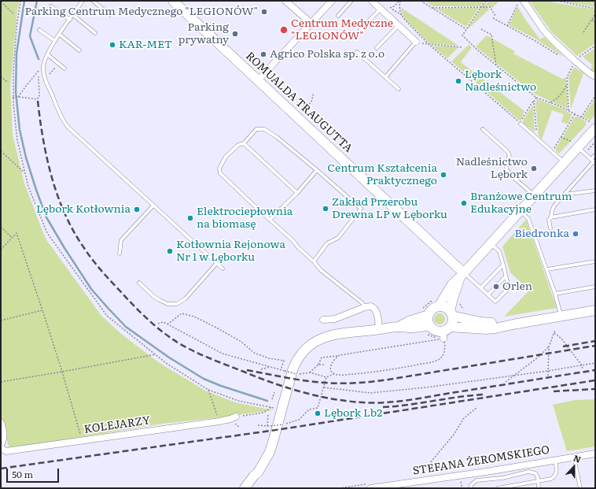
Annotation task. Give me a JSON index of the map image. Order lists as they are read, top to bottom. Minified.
{"streets":{"street":["ROMUALDA TRAUGUTTA","KOLEJARZY","STEFANA ŻEROMSKIEGO"]},"places":["Parking Centrum Medycznego \"LEGIONÓW\"","Centrum Medyczne \"LEGIONÓW\"","Parking prywatny","KAR-MET","Agrico Polska sp. z o.o","Lębork Nadleśnictwo","Nadleśnictwo Lębork","Centrum Kształcenia Praktycznego","Branżowe Centrum Edukacyjne","Zakład Przerobu Drewna LP w Lęborku","Lębork Kotłownia","Elektrociepłownia na biomasę","Biedronka","Kotłownia Rejonowa Nr 1 w Lęborku","Orlen","Lębork Lb2"],"scale_bar":"50 m","north":"top"}
